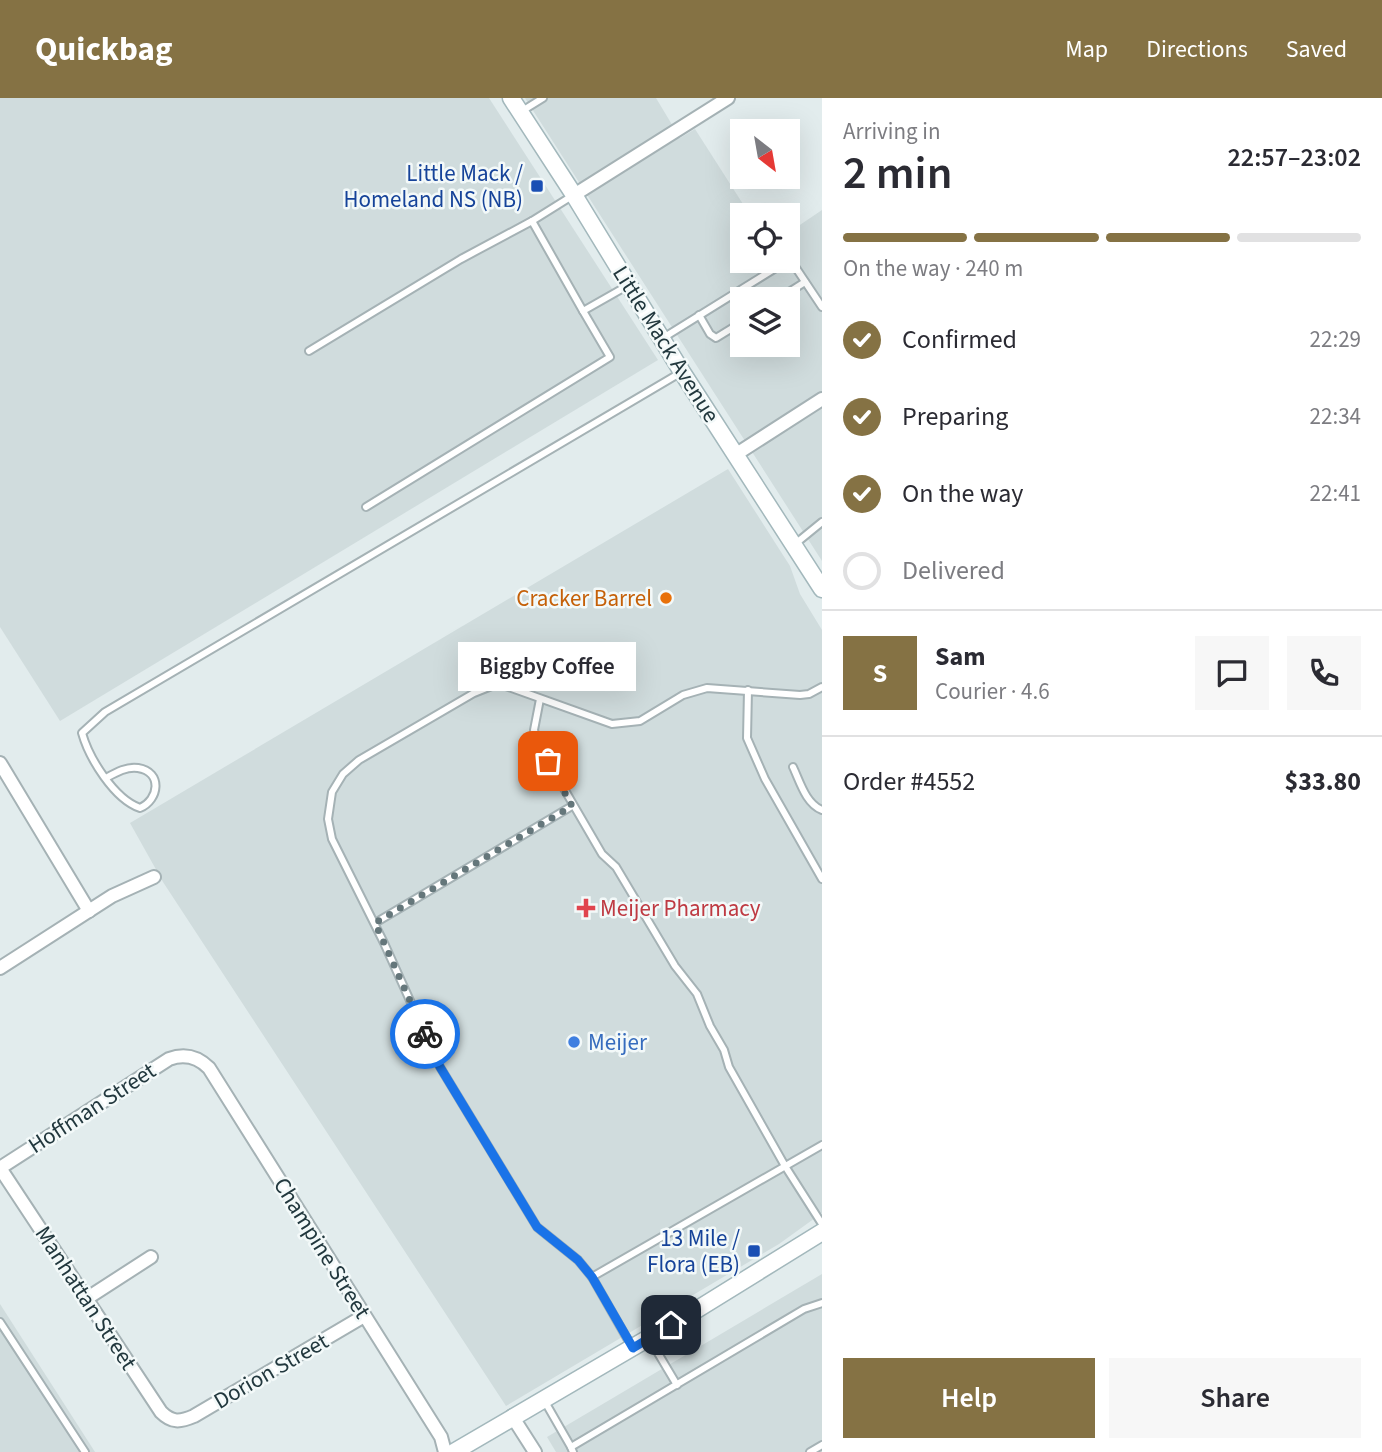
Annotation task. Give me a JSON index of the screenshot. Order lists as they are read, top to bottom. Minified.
{"streets":{"main road":["Little Mack Avenue"],"street":["Hoffman Street","Champine Street","Manhattan Street","Dorion Street"]},"crossings":[["Hoffman Street","Champine Street"],["Hoffman Street","Manhattan Street"],["Champine Street","Dorion Street"],["Manhattan Street","Dorion Street"]],"places":{"transit":["Little Mack / Homeland NS (NB)","13 Mile / Flora (EB)"],"other":["Cracker Barrel","Biggby Coffee","Meijer"],"health":["Meijer Pharmacy"]},"north":"bottom right","page":{"header":"Quickbag","nav":["Map","Directions","Saved"],"heading":["2 min","Arriving in","22:57–23:02"],"panel":["Sam","Courier · 4.6","Order #4552","$33.80"],"bar":"On the way · 240 m","list":[["Confirmed","22:29"],["Preparing","22:34"],["On the way","22:41"],"Delivered"],"round":"S","bubble":"Biggby Coffee","buttons":["Help","Share"]}}
